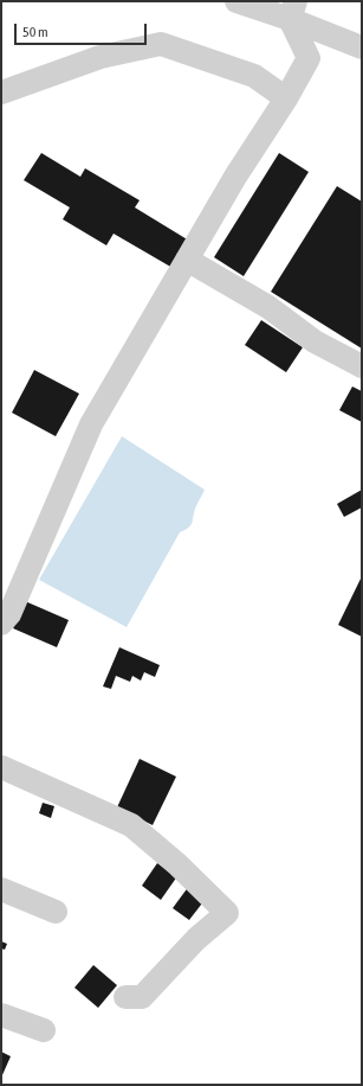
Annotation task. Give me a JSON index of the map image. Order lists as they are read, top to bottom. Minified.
{"scale_bar":"50 m"}
